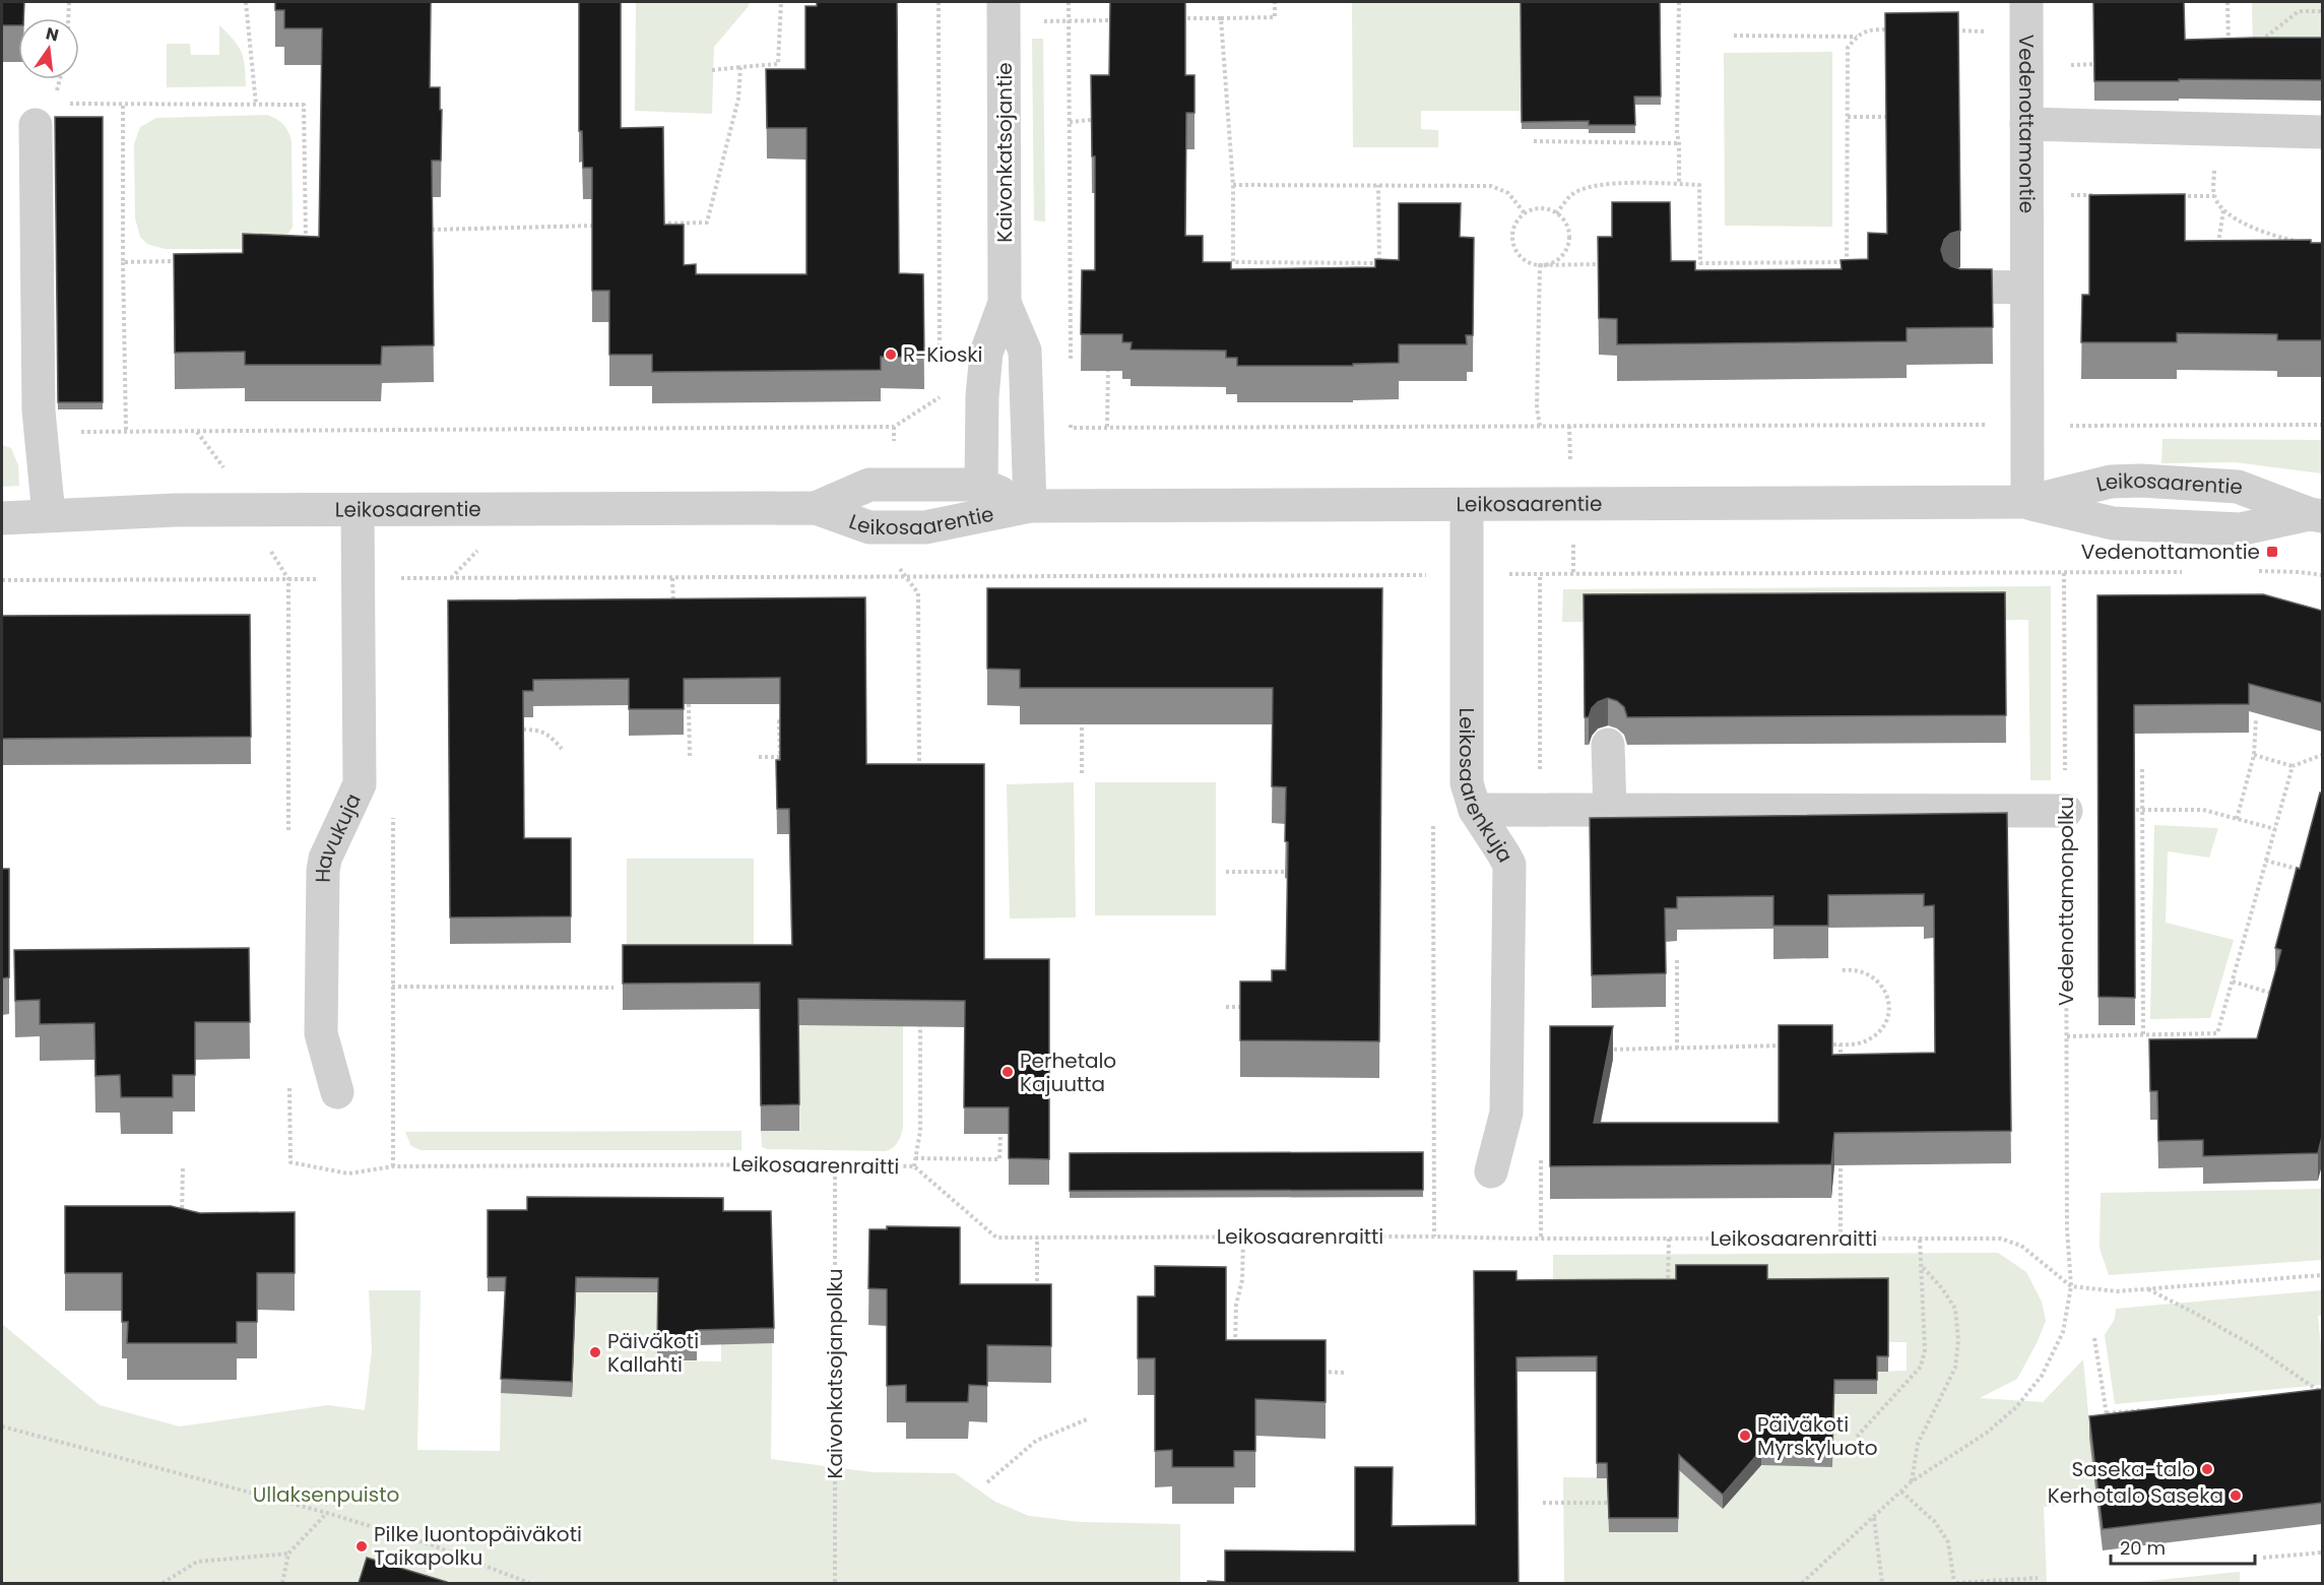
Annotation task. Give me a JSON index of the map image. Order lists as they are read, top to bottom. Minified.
{"streets":{"street":["Vedenottamontie","Kaivonkatsojantie","Leikosaarentie","Leikosaarenkuja","Havukuja"],"path":["Vedenottamonpolku","Leikosaarenraitti","Kaivonkatsojanpolku"]},"crossings":[["Vedenottamontie","Leikosaarentie"],["Kaivonkatsojantie","Leikosaarentie"],["Leikosaarentie","Leikosaarenkuja"],["Leikosaarentie","Havukuja"],["Vedenottamonpolku","Leikosaarenraitti"],["Leikosaarenraitti","Kaivonkatsojanpolku"]],"parks":["Ullaksenpuisto"],"places":{"other":["R-Kioski","Perhetalo Kajuutta","Päiväkoti Kallahti","Päiväkoti Myrskyluoto","Saseka-talo","Kerhotalo Saseka","Pilke luontopäiväkoti Taikapolku"],"transit":["Vedenottamontie"]},"scale_bar":"20 m","north":"top"}
